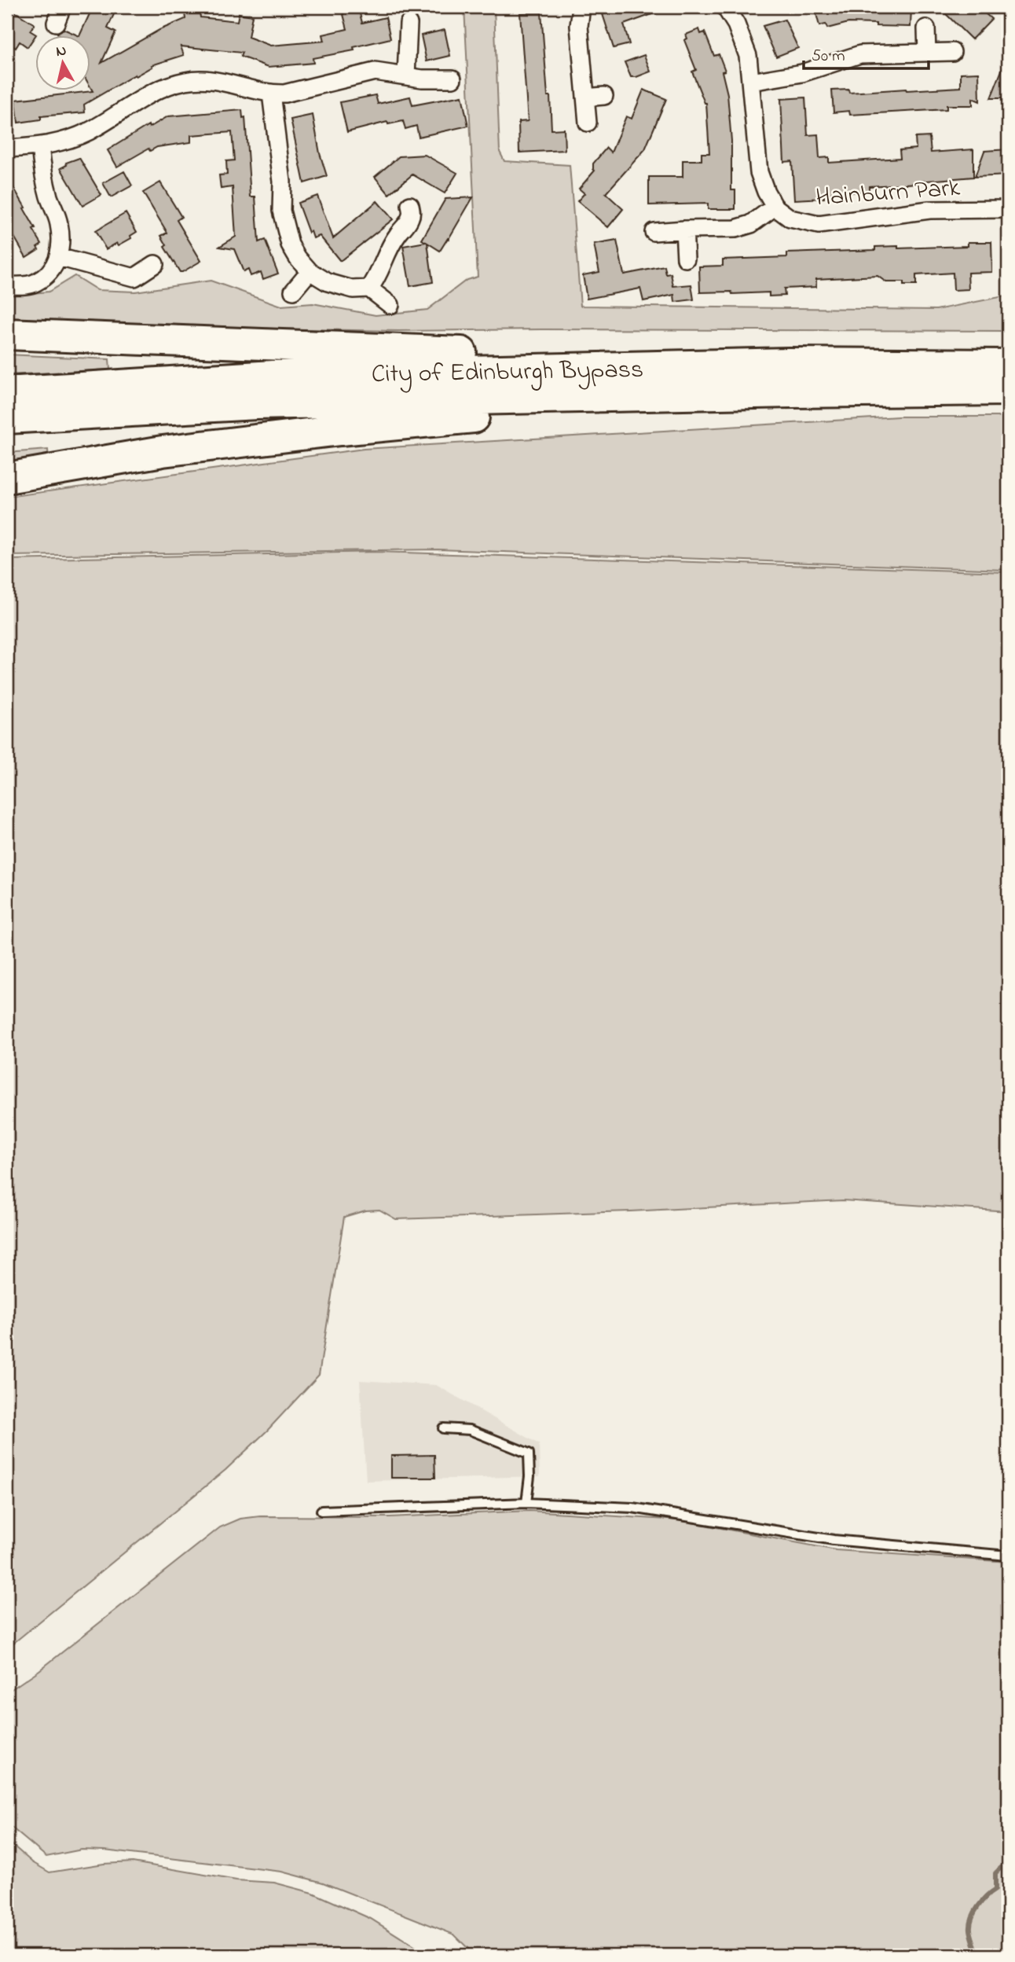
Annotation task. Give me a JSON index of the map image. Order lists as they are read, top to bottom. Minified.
{"streets":{"highway":["City of Edinburgh Bypass"],"street":["Hainburn Park"]},"scale_bar":"50 m","north":"top"}
